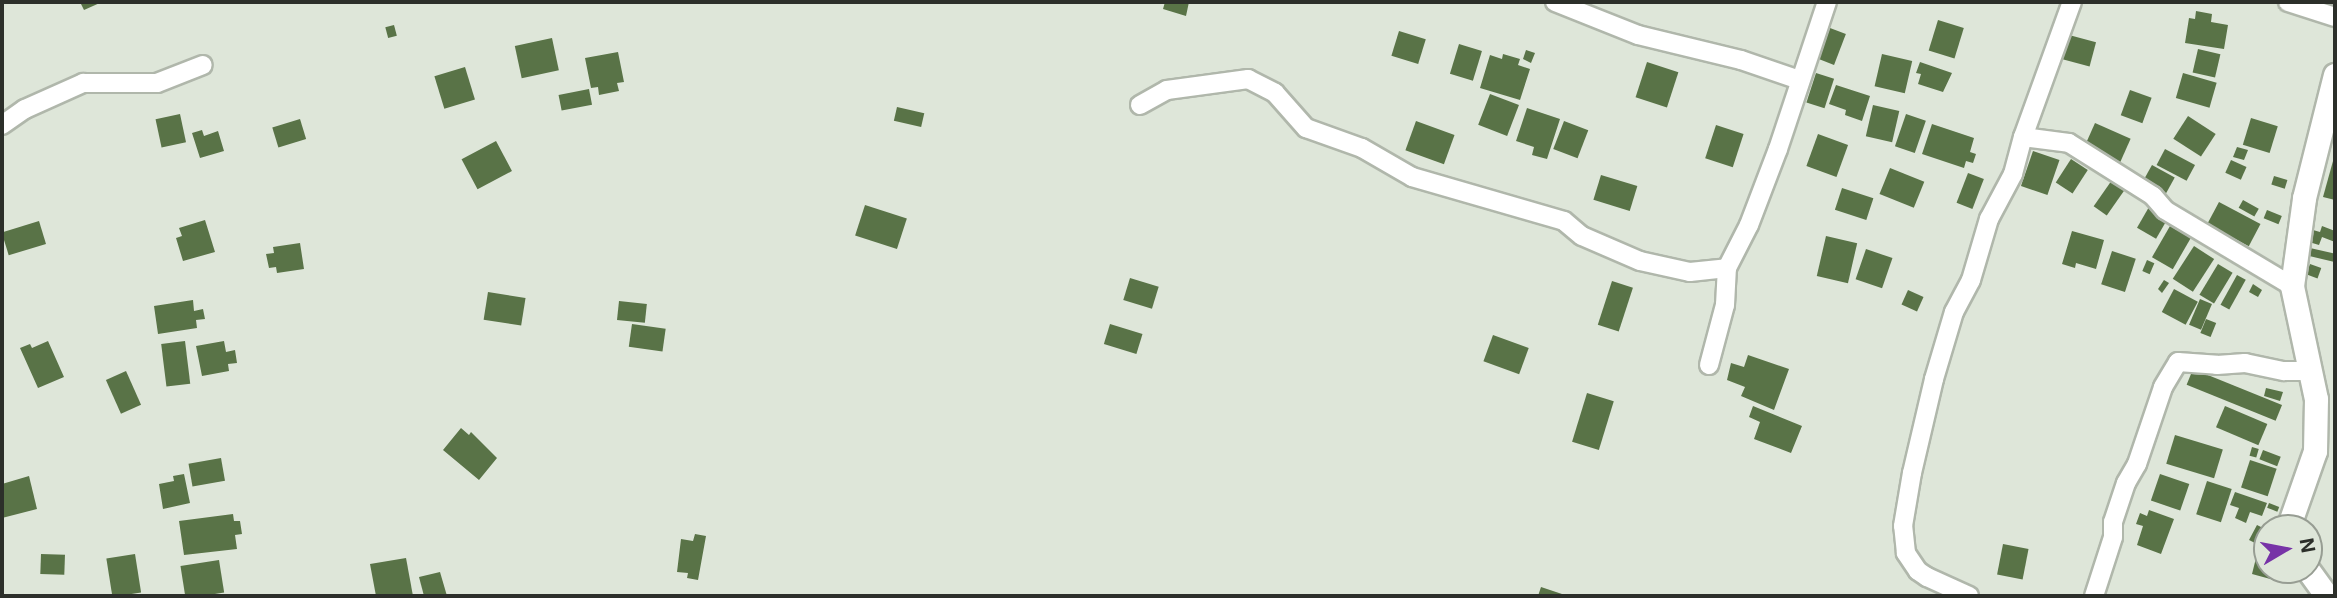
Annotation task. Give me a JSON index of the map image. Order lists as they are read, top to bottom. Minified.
{"north":"right"}
